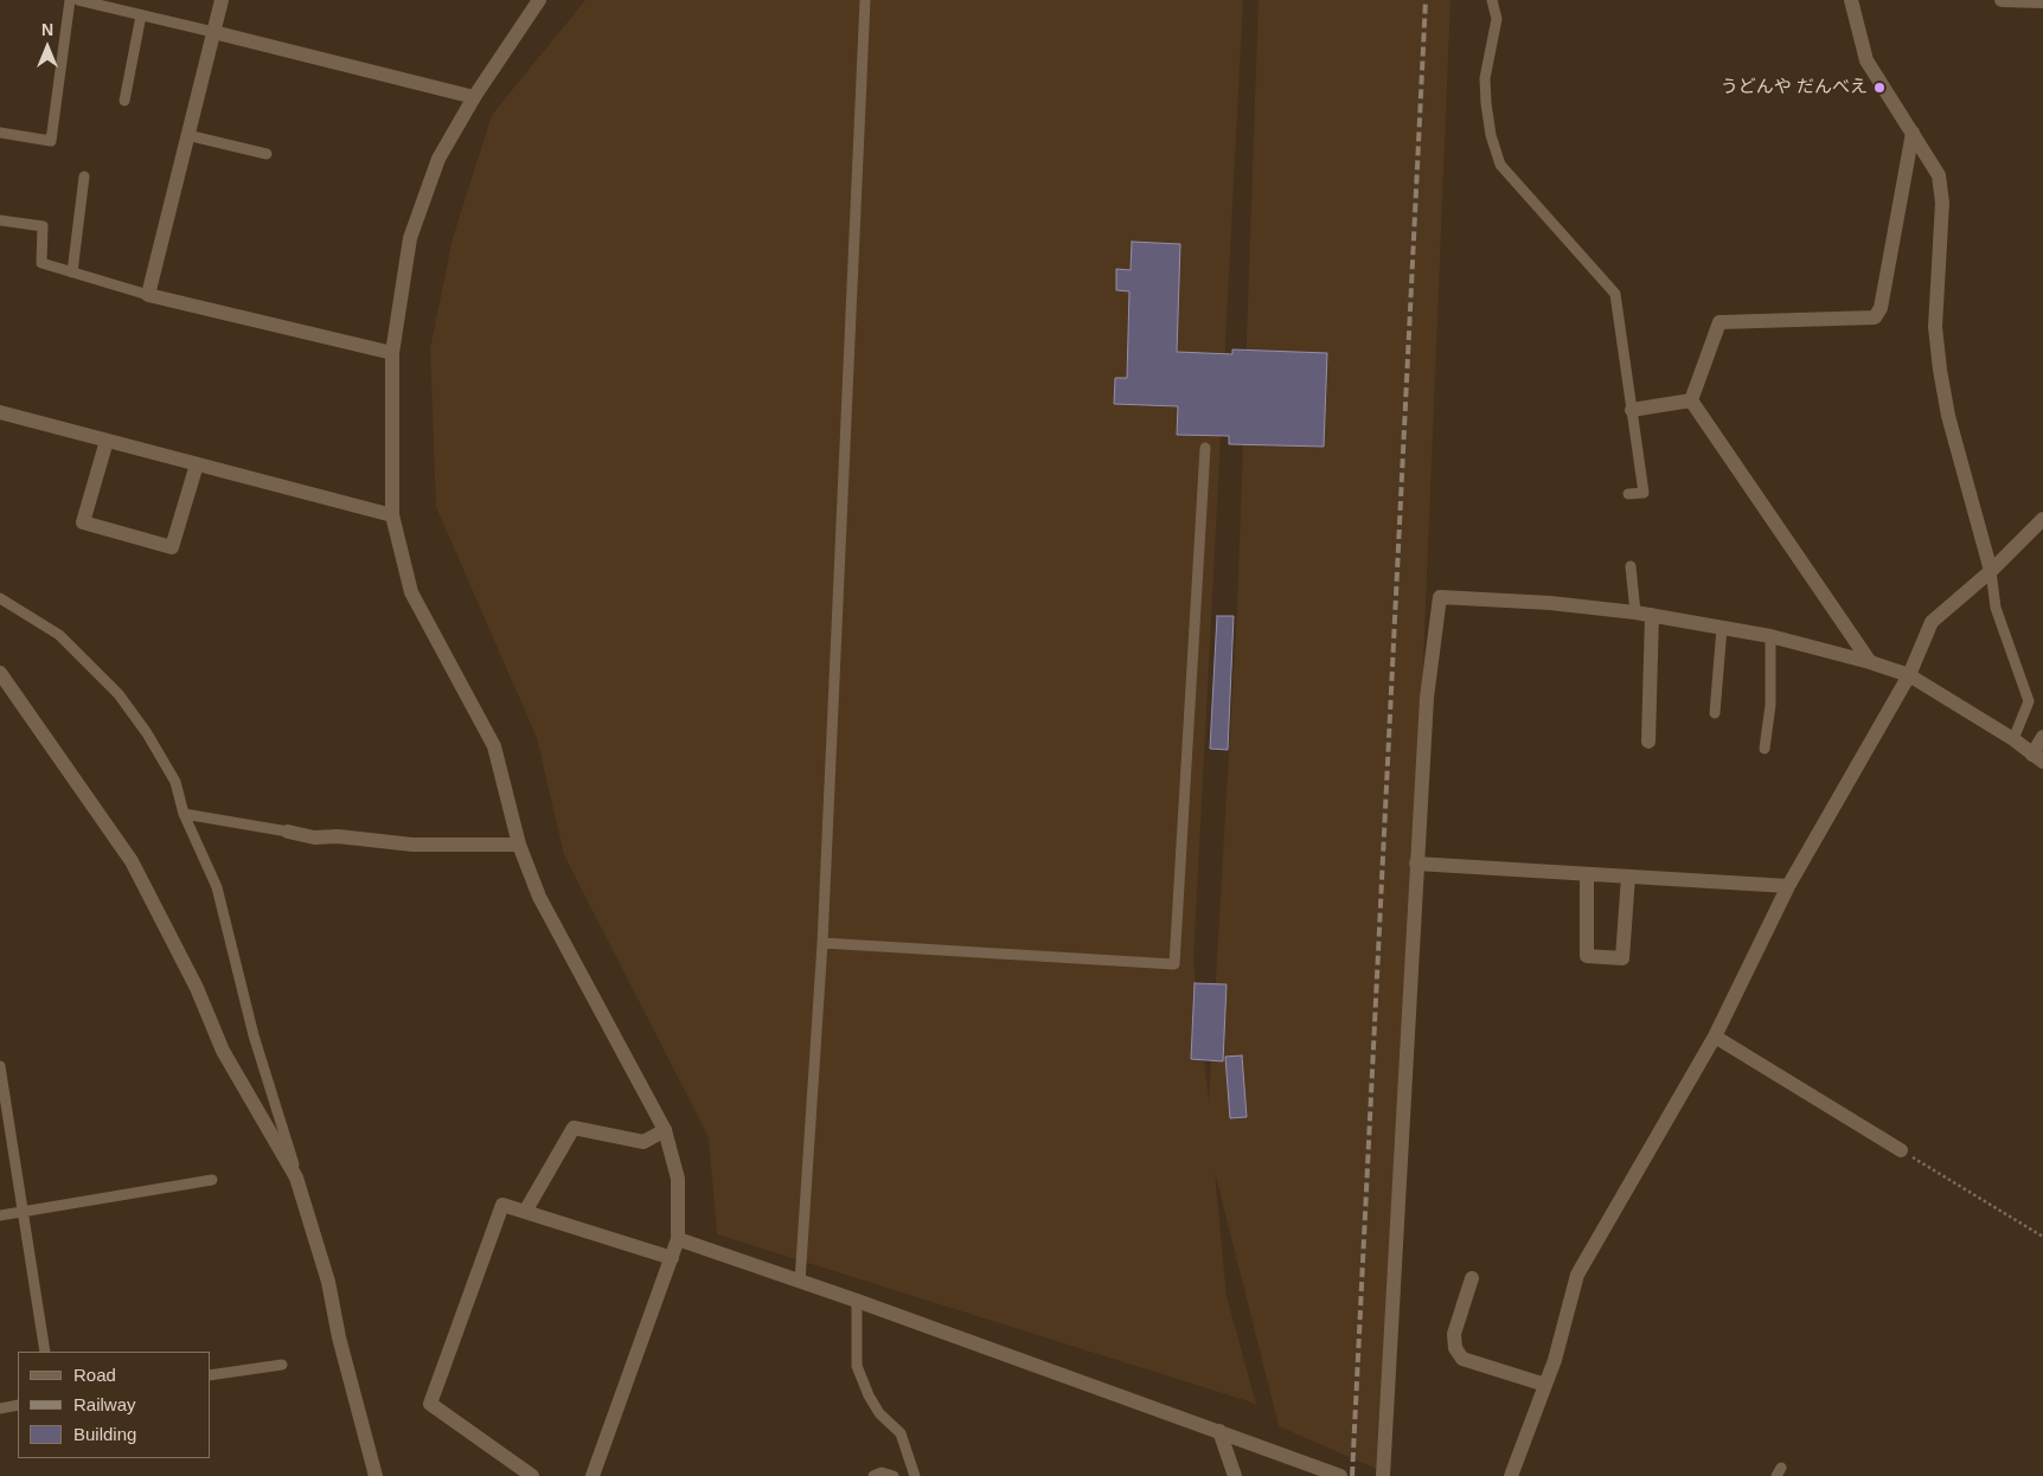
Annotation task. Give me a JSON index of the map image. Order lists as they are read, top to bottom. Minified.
{"places":["うどんや だんべえ"],"legend":["Road","Railway","Building"],"north":"top"}
